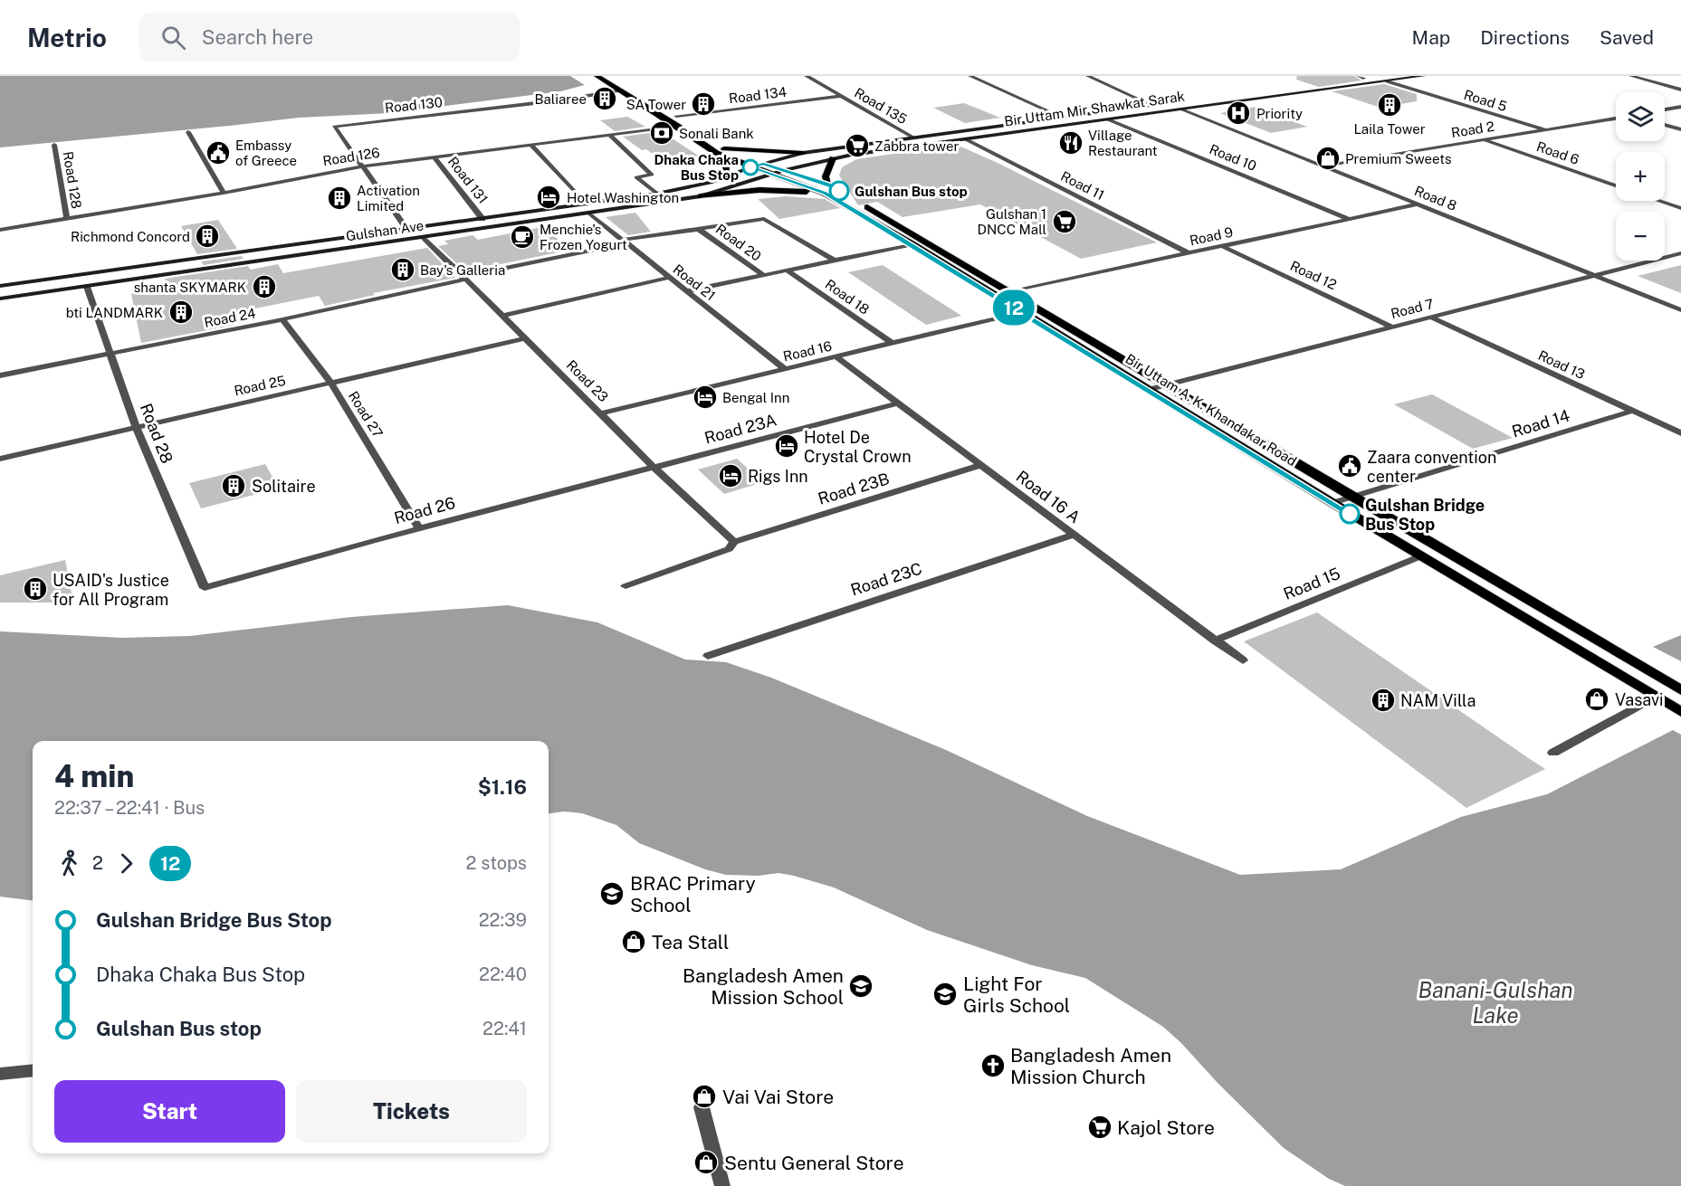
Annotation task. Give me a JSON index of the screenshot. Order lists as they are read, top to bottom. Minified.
{"streets":{"main road":["Bir Uttam Mir Shawkat Sarak","Gulshan Ave","Bir Uttam A. K. Khandakar Road"],"street":["Road 134","Road 5","Road 130","Road 135","Road 2","Road 6","Road 126","Road 10","Road 128","Road 131","Road 11","Road 8","Road 9","Road 20","Road 12","Road 21","Road 18","Road 7","Road 24","Road 16","Road 13","Road 23","Road 25","Road 27","Road 14","Road 23A","Road 28","Road 23B","Road 16 A","Road 26","Road 23C","Road 15"]},"crossings":[["Road 134","Road 135"],["Road 5","Bir Uttam Mir Shawkat Sarak"],["Road 5","Road 2"],["Road 130","Road 126"],["Road 130","Gulshan Ave"],["Road 130","Bir Uttam A. K. Khandakar Road"],["Road 135","Bir Uttam Mir Shawkat Sarak"],["Bir Uttam Mir Shawkat Sarak","Road 10"],["Bir Uttam Mir Shawkat Sarak","Road 11"],["Bir Uttam Mir Shawkat Sarak","Road 8"],["Bir Uttam Mir Shawkat Sarak","Gulshan Ave"],["Bir Uttam Mir Shawkat Sarak","Bir Uttam A. K. Khandakar Road"],["Road 2","Road 6"],["Road 2","Road 8"],["Road 126","Road 128"],["Road 126","Road 131"],["Road 126","Bir Uttam A. K. Khandakar Road"],["Road 10","Road 9"],["Road 131","Gulshan Ave"],["Road 11","Road 9"],["Road 8","Road 9"],["Road 8","Road 7"],["Gulshan Ave","Road 21"],["Gulshan Ave","Road 23"],["Gulshan Ave","Bir Uttam A. K. Khandakar Road"],["Gulshan Ave","Road 28"],["Road 9","Road 12"],["Road 9","Bir Uttam A. K. Khandakar Road"],["Road 20","Road 24"],["Road 12","Road 7"],["Road 21","Road 24"],["Road 21","Road 16"],["Road 18","Road 16"],["Road 7","Road 13"],["Road 7","Bir Uttam A. K. Khandakar Road"],["Road 24","Road 23"],["Road 24","Road 27"],["Road 24","Road 28"],["Road 16","Road 23"],["Road 16","Bir Uttam A. K. Khandakar Road"],["Road 16","Road 16 A"],["Road 13","Road 14"],["Road 23","Road 25"],["Road 23","Road 23A"],["Road 23","Road 23B"],["Road 23","Road 26"],["Road 25","Road 27"],["Road 25","Road 28"],["Bir Uttam A. K. Khandakar Road","Road 14"],["Bir Uttam A. K. Khandakar Road","Road 15"],["Road 27","Road 26"],["Road 23A","Road 16 A"],["Road 23A","Road 26"],["Road 28","Road 26"],["Road 23B","Road 16 A"],["Road 16 A","Road 23C"],["Road 16 A","Road 15"]],"water":["Banani-Gulshan Lake"],"places":{"building":["Baliaree","SA Tower","Laila Tower","Activation Limited","Richmond Concord","Bay's Galleria","shanta SKYMARK","bti LANDMARK","Solitaire","USAID's Justice for All Program","NAM Villa"],"hospital":["Priority"],"bank":["Sonali Bank"],"restaurant":["Village Restaurant"],"supermarket":["Zabbra tower","Gulshan 1 DNCC Mall","Kajol Store"],"public building":["Embassy of Greece","Zaara convention center"],"shop":["Premium Sweets","Vasavi","Tea Stall","Vai Vai Store","Sentu General Store"],"other":["Dhaka Chaka Bus Stop","Gulshan Bus stop","Gulshan Bridge Bus Stop"],"hotel":["Hotel Washington","Bengal Inn","Hotel De Crystal Crown","Rigs Inn"],"cafe":["Menchie's Frozen Yogurt"],"school or university":["BRAC Primary School","Bangladesh Amen Mission School","Light For Girls School"],"church":["Bangladesh Amen Mission Church"]},"lines":["bus line 12"],"page":{"header":"Metrio","search":"Search here","nav":["Map","Directions","Saved"],"on_map":"12","map_buttons":["+","−"],"heading":["4 min","22:37 – 22:41 · Bus","$1.16"],"legs":["2","12","2 stops"],"list":[{"name":"Gulshan Bridge Bus Stop","value":"22:39"},{"name":"Dhaka Chaka Bus Stop","value":"22:40"},{"name":"Gulshan Bus stop","value":"22:41"}],"buttons":["Start","Tickets"]}}
